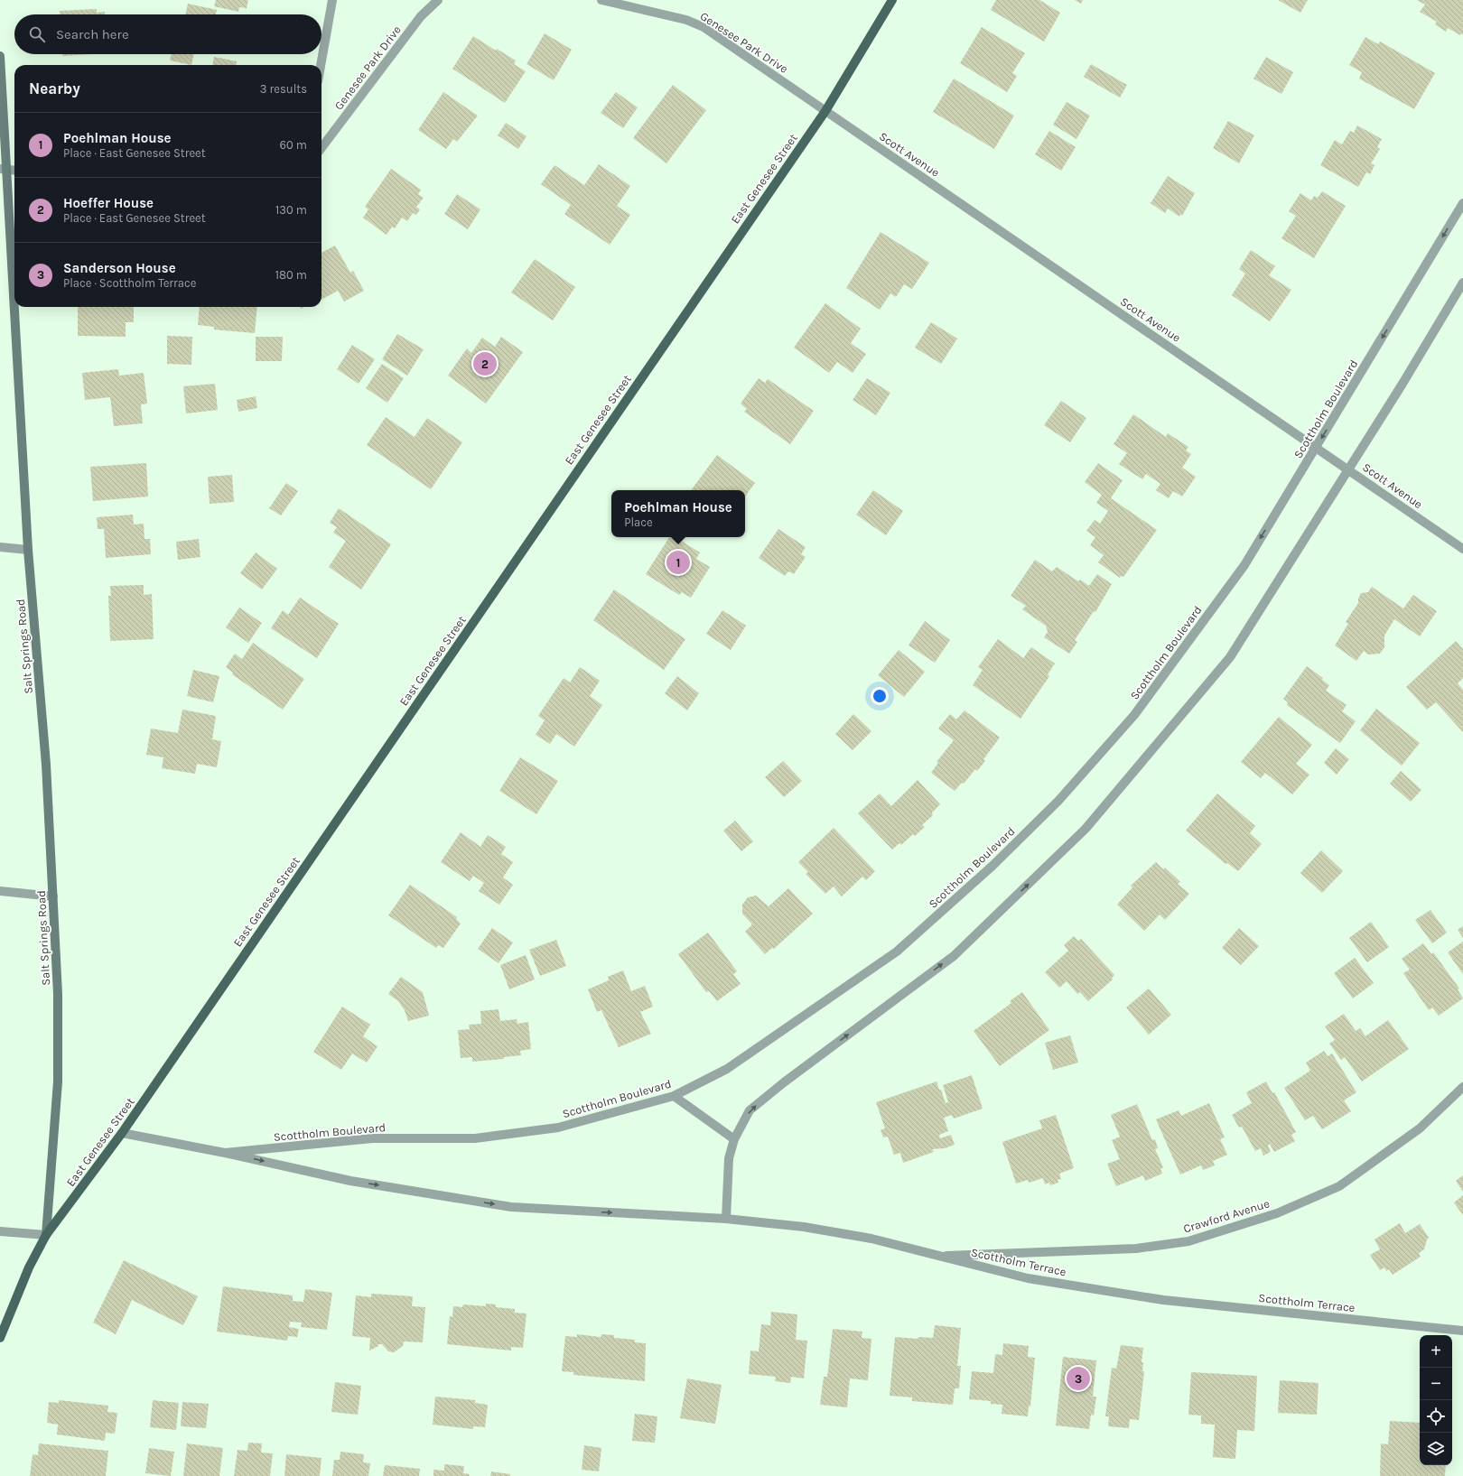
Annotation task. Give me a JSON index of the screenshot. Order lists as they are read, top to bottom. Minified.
{"streets":{"main road":["East Genesee Street"],"street":["Genesee Park Drive","Scott Avenue","Scottholm Boulevard","Salt Springs Road","Crawford Avenue","Scottholm Terrace"]},"crossings":[["Genesee Park Drive","Scott Avenue"],["Genesee Park Drive","East Genesee Street"],["Scott Avenue","East Genesee Street"],["Scott Avenue","Scottholm Boulevard"],["East Genesee Street","Scottholm Boulevard"],["East Genesee Street","Salt Springs Road"],["Scottholm Boulevard","Scottholm Terrace"],["Crawford Avenue","Scottholm Terrace"]],"page":{"search":"Search here","heading":["Nearby","3 results"],"list":[{"mark":"1","name":"Poehlman House","note":"Place · East Genesee Street","value":"60 m"},{"mark":"2","name":"Hoeffer House","note":"Place · East Genesee Street","value":"130 m"},{"mark":"3","name":"Sanderson House","note":"Place · Scottholm Terrace","value":"180 m"}],"pins":["2","1","3"],"popup":["Poehlman House","Place"],"map_buttons":["+","−"]}}
